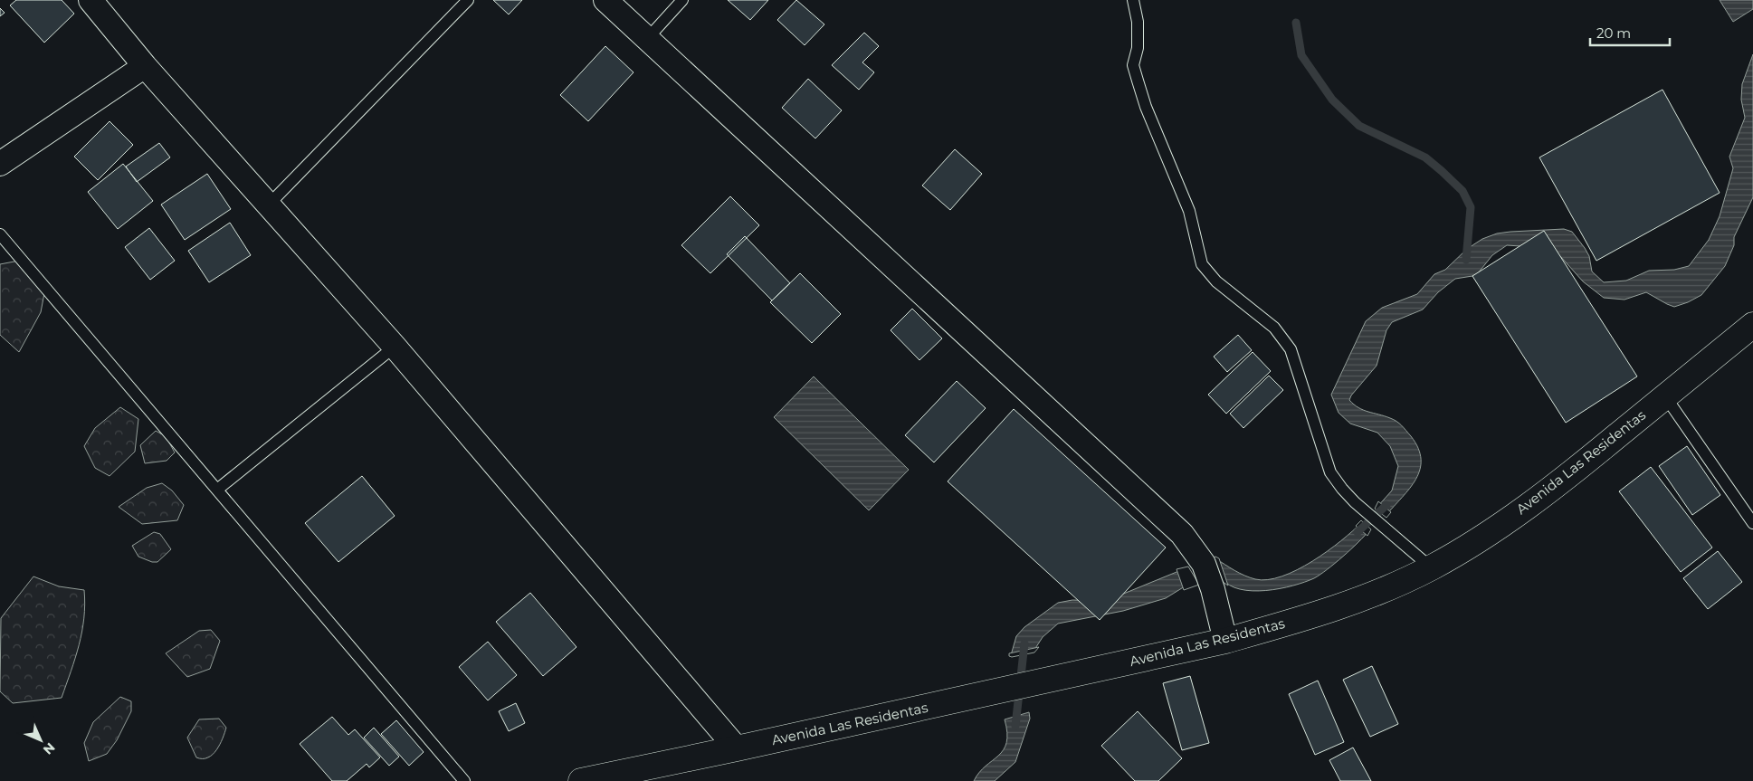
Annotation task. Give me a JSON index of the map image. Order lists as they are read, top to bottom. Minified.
{"streets":{"main road":["Avenida Las Residentas"]},"scale_bar":"20 m","north":"bottom right"}
